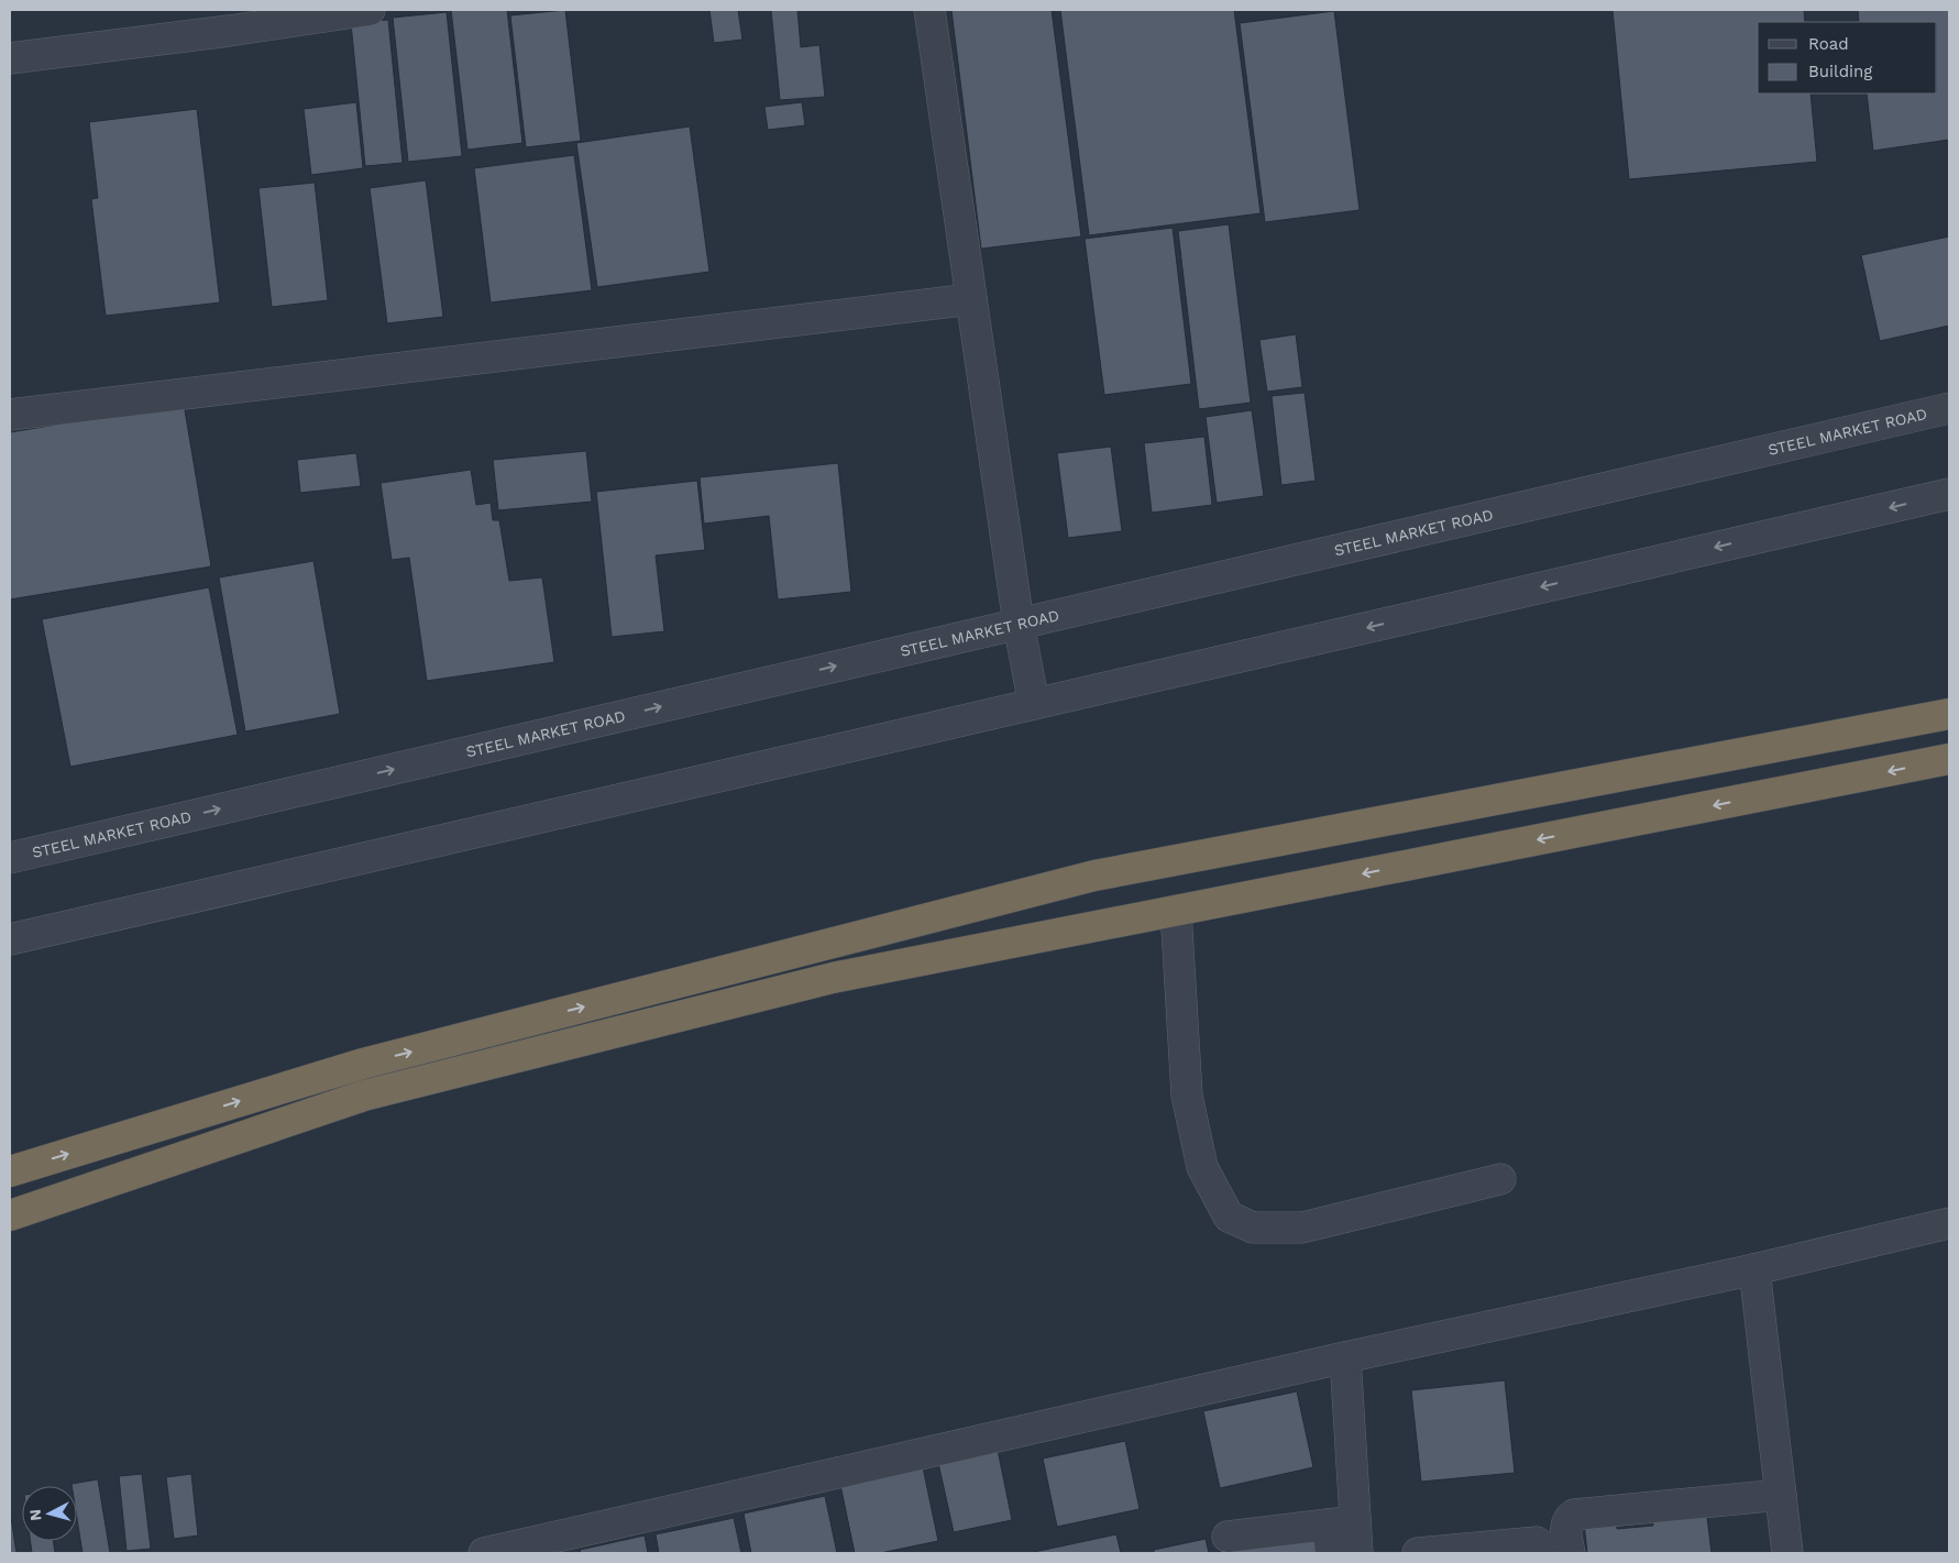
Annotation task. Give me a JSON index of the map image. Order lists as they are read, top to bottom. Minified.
{"streets":{"street":["STEEL MARKET ROAD"]},"legend":["Road","Building"],"north":"left"}
